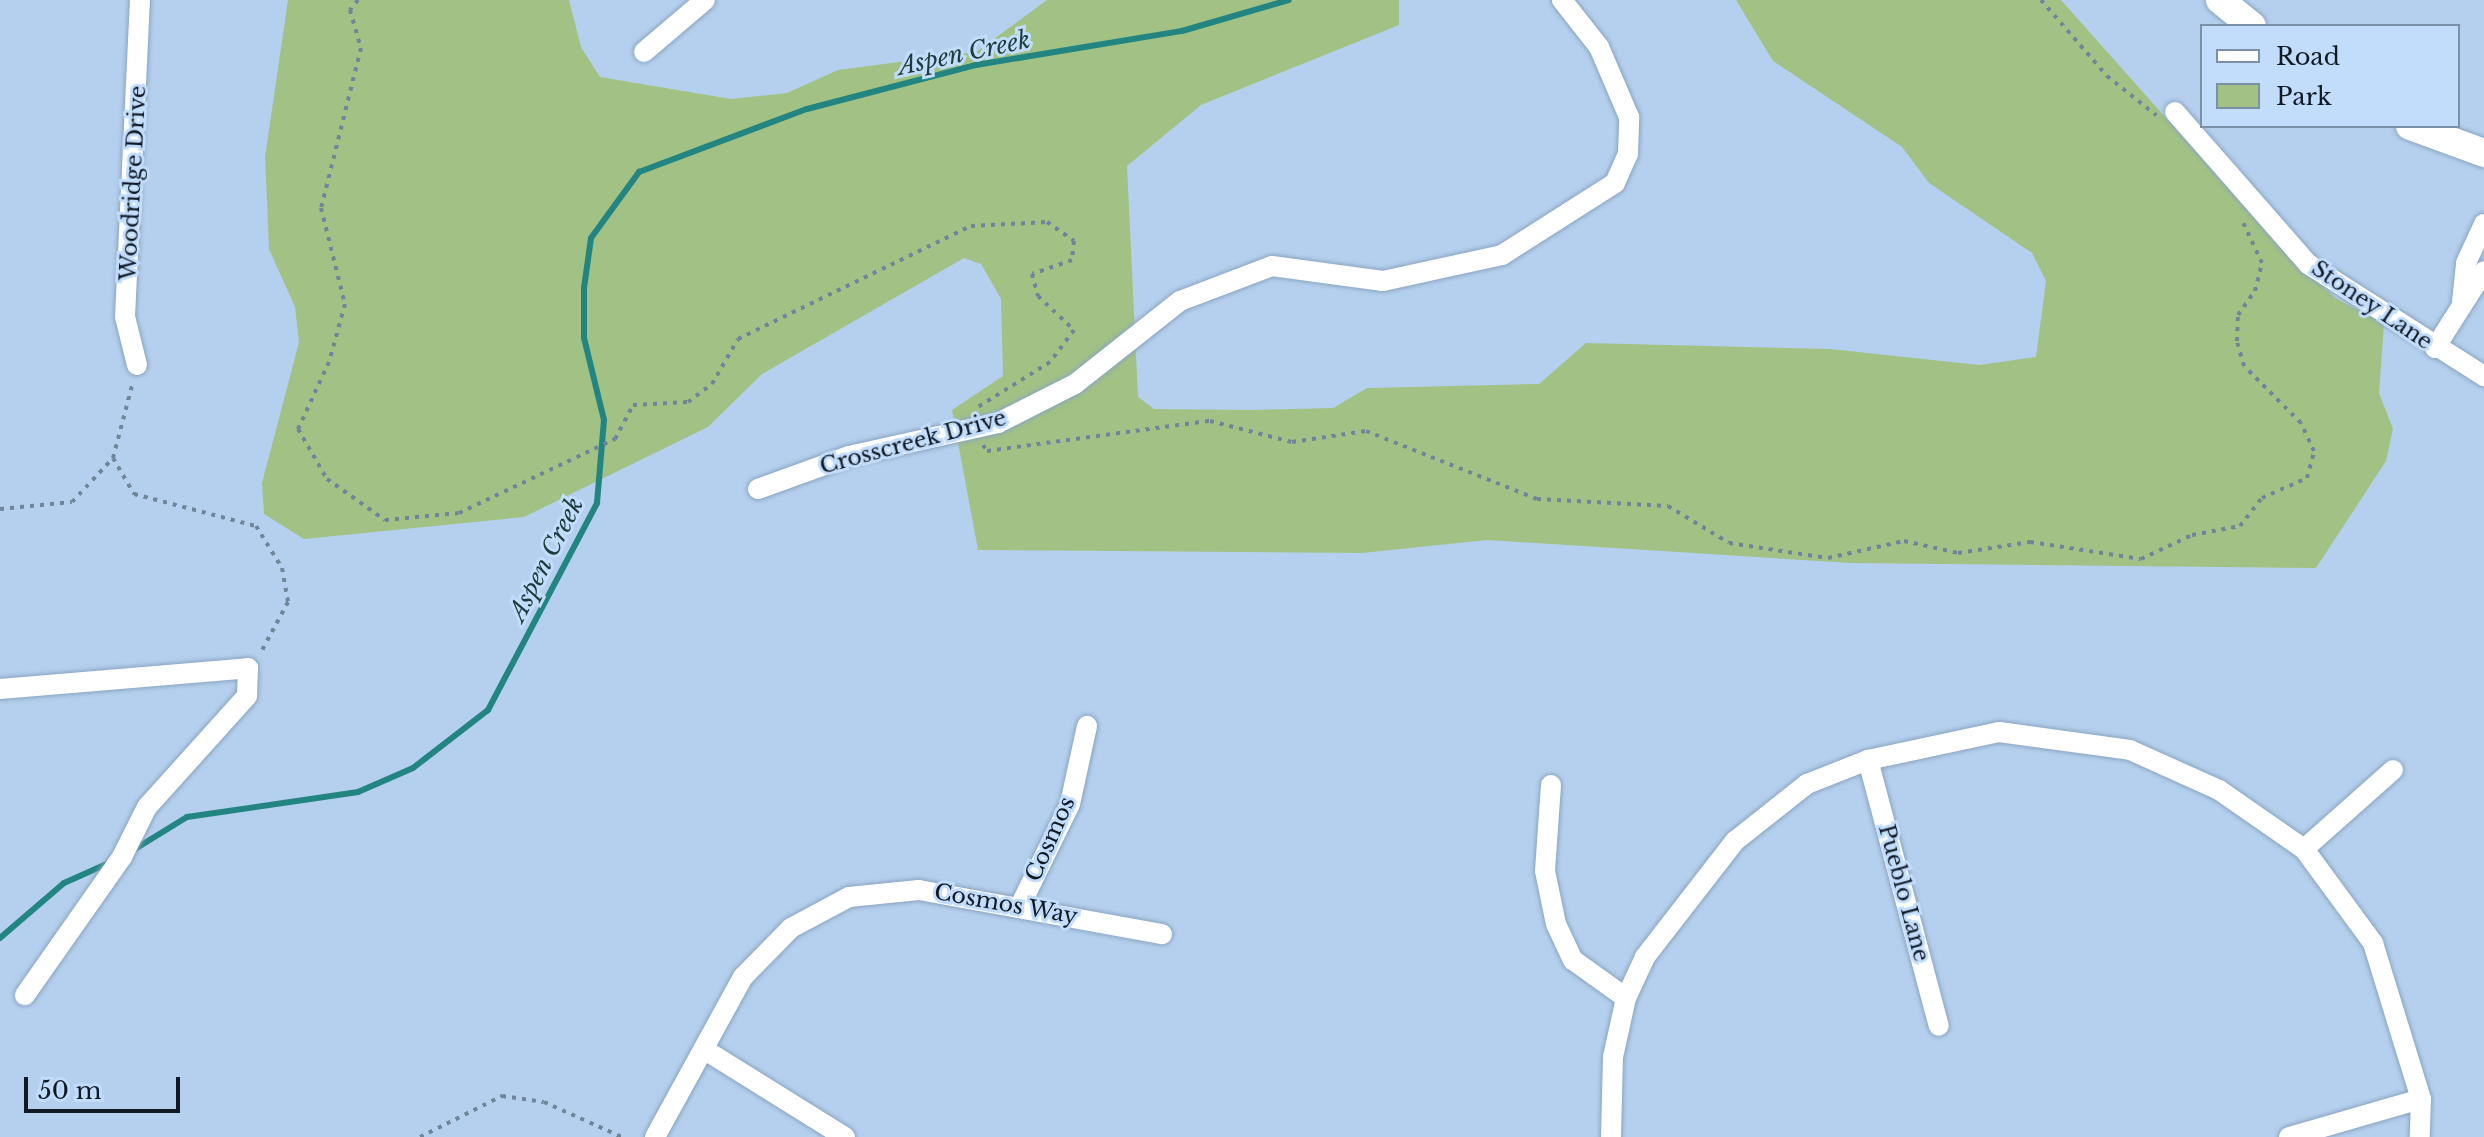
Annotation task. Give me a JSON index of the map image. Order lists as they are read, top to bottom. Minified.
{"streets":{"street":["Woodridge Drive","Stoney Lane","Crosscreek Drive","Cosmos","Pueblo Lane","Cosmos Way"]},"crossings":[["Cosmos","Cosmos Way"]],"water":["Aspen Creek"],"legend":["Road","Park"],"scale_bar":"50 m"}
